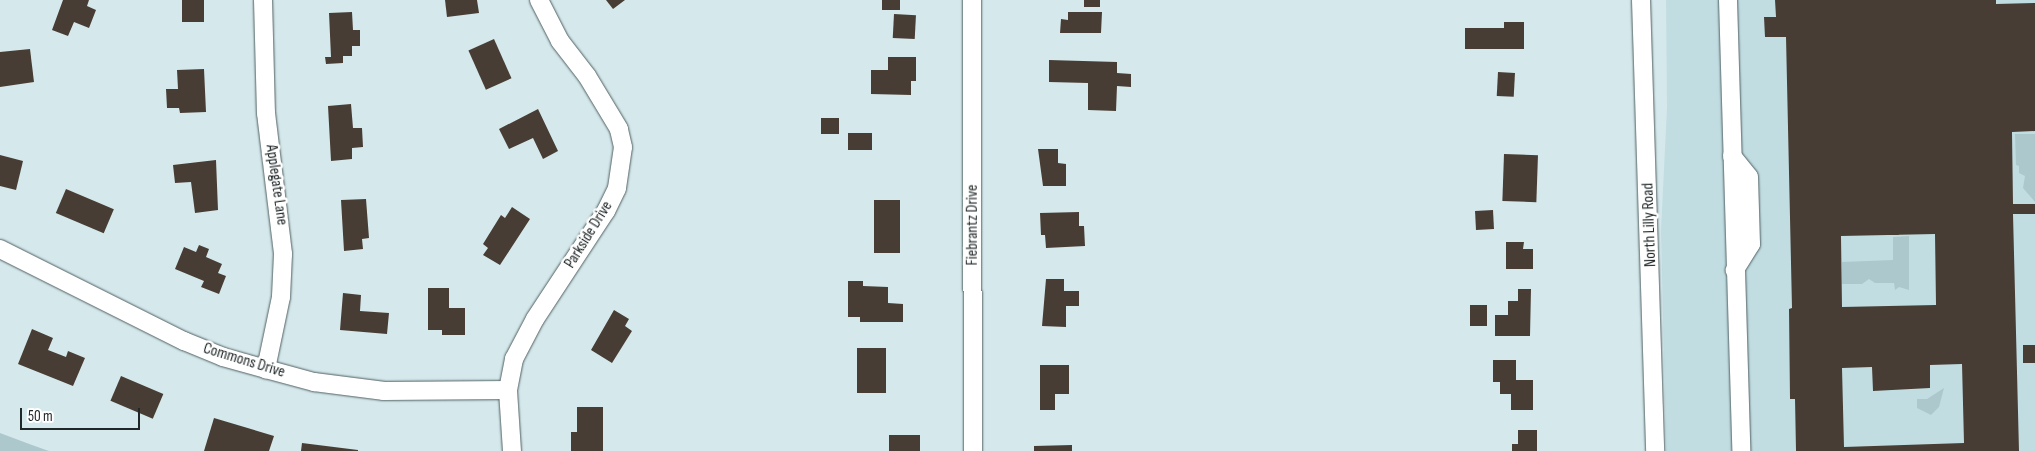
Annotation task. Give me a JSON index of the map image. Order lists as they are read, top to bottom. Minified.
{"streets":{"street":["Applegate Lane","Fiebrantz Drive","North Lilly Road","Parkside Drive","Commons Drive"]},"crossings":[["Applegate Lane","Commons Drive"],["Parkside Drive","Commons Drive"]],"scale_bar":"50 m"}
